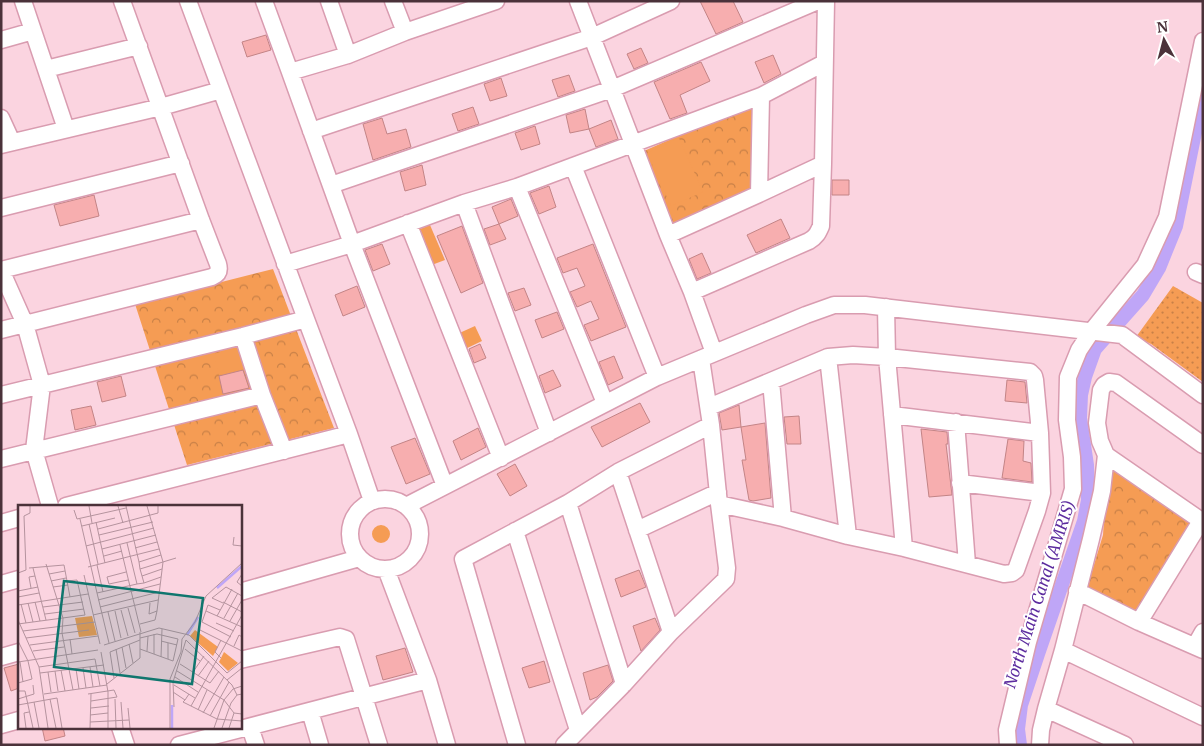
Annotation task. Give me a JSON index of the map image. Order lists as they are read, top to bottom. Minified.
{"water":["North Main Canal (AMRIS)"],"north":"top"}
